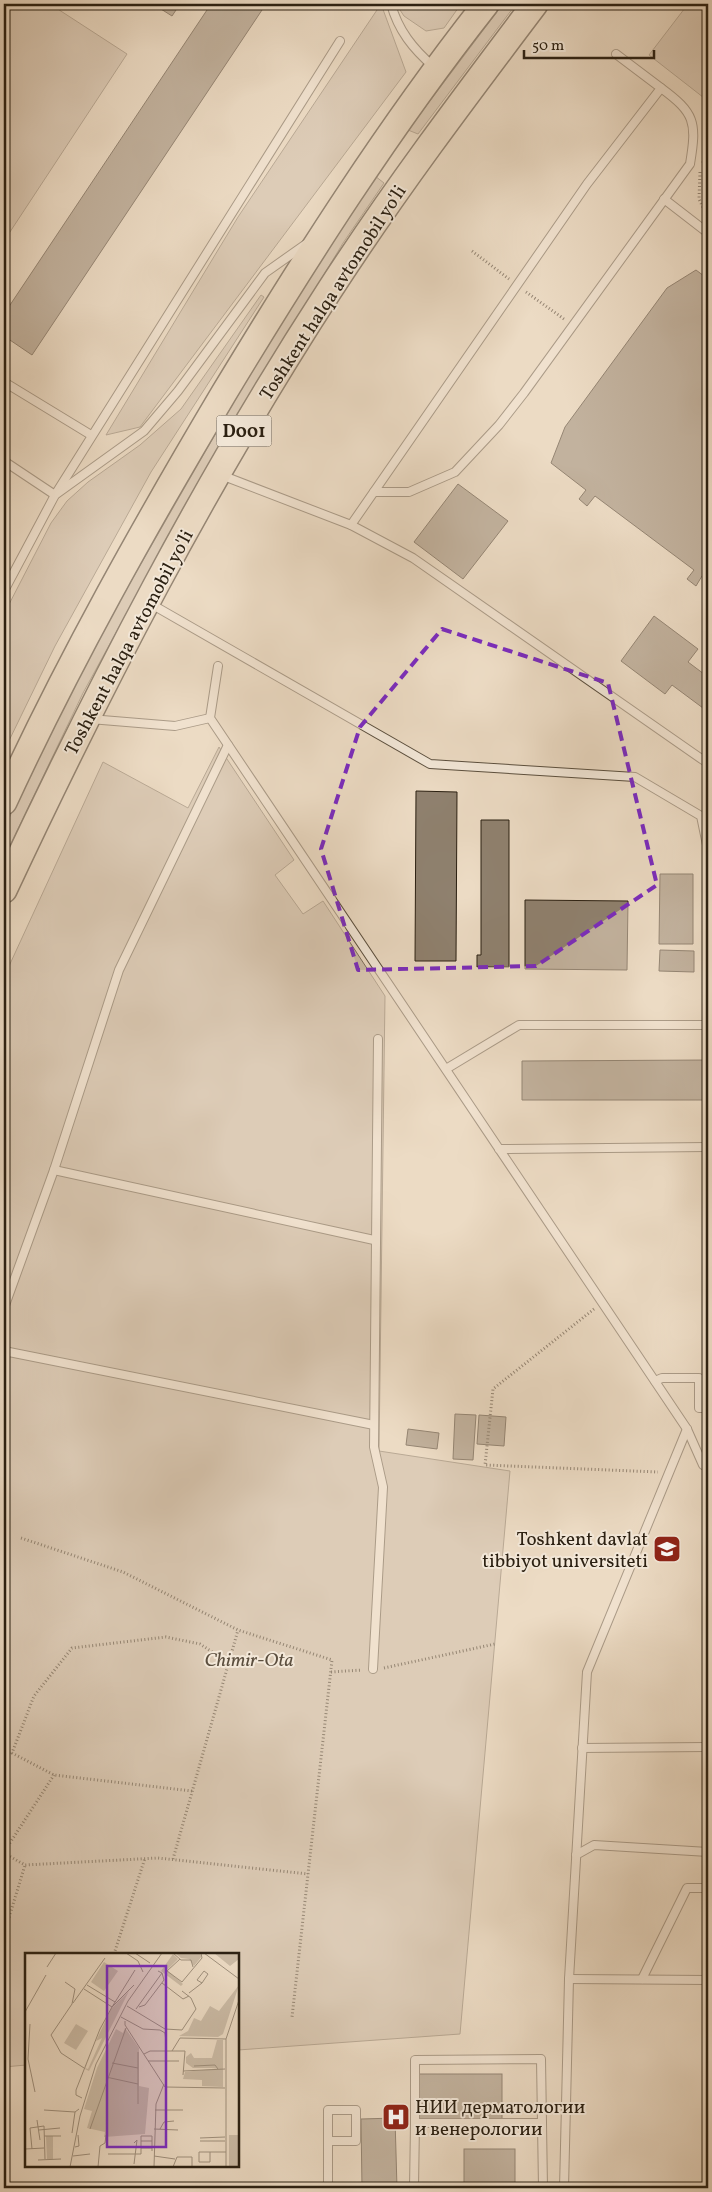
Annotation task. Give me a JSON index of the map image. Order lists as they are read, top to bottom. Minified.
{"streets":{"highway":["Toshkent halqa avtomobil yo'li","D001"]},"parks":["Chimir-Ota"],"places":{"school or university":["Toshkent davlat tibbiyot universiteti"],"hospital":["НИИ дерматологии и венерологии"]},"scale_bar":"50 m"}
